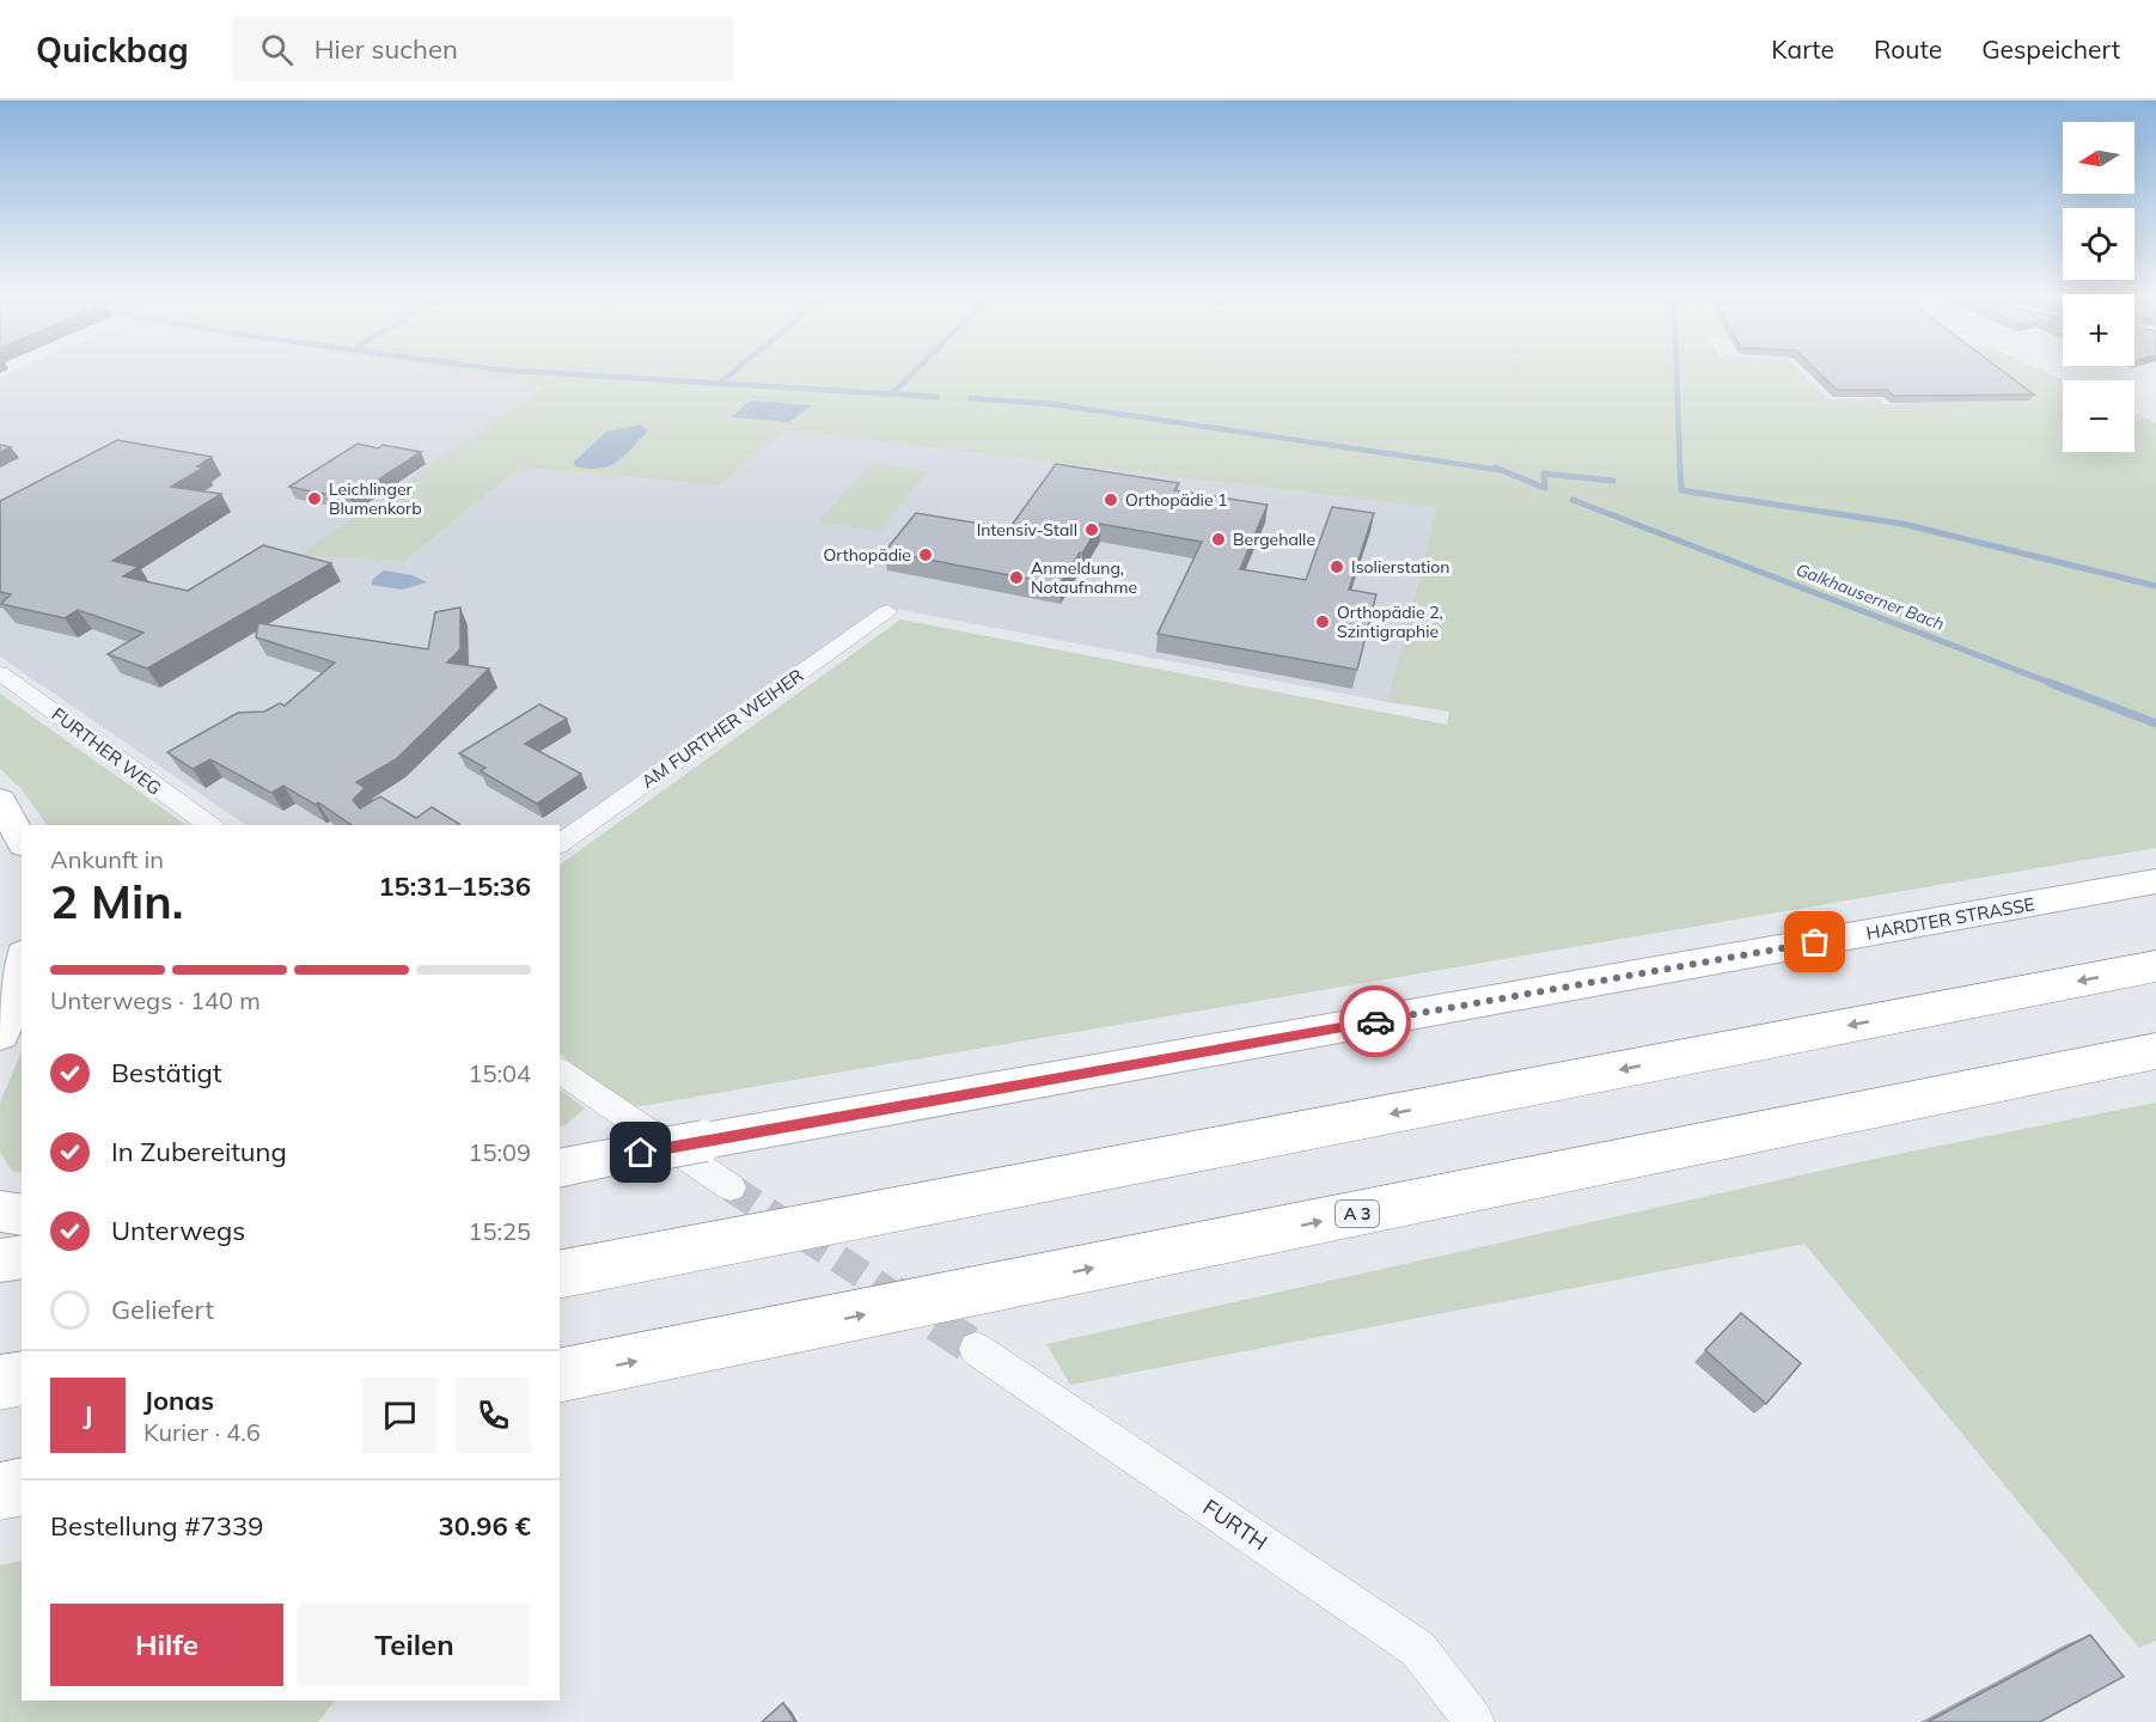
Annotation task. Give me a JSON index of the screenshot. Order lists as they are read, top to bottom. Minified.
{"streets":{"highway":["A 3"],"main road":["HARDTER STRASSE"],"street":["AM FURTHER WEIHER","FURTHER WEG","FURTH"]},"water":["Galkhauserner Bach"],"places":["Leichlinger Blumenkorb","Orthopädie 1","Intensiv-Stall","Bergehalle","Orthopädie","Isolierstation","Anmeldung, Notaufnahme","Orthopädie 2, Szintigraphie"],"north":"left","page":{"header":"Quickbag","search":"Hier suchen","nav":["Karte","Route","Gespeichert"],"map_buttons":["+","−"],"heading":["2 Min.","Ankunft in","15:31–15:36"],"panel":["Jonas","Kurier · 4.6","Bestellung #7339","30.96 €"],"bar":"Unterwegs · 140 m","list":[["Bestätigt","15:04"],["In Zubereitung","15:09"],["Unterwegs","15:25"],"Geliefert"],"round":"J","buttons":["Hilfe","Teilen"]}}
